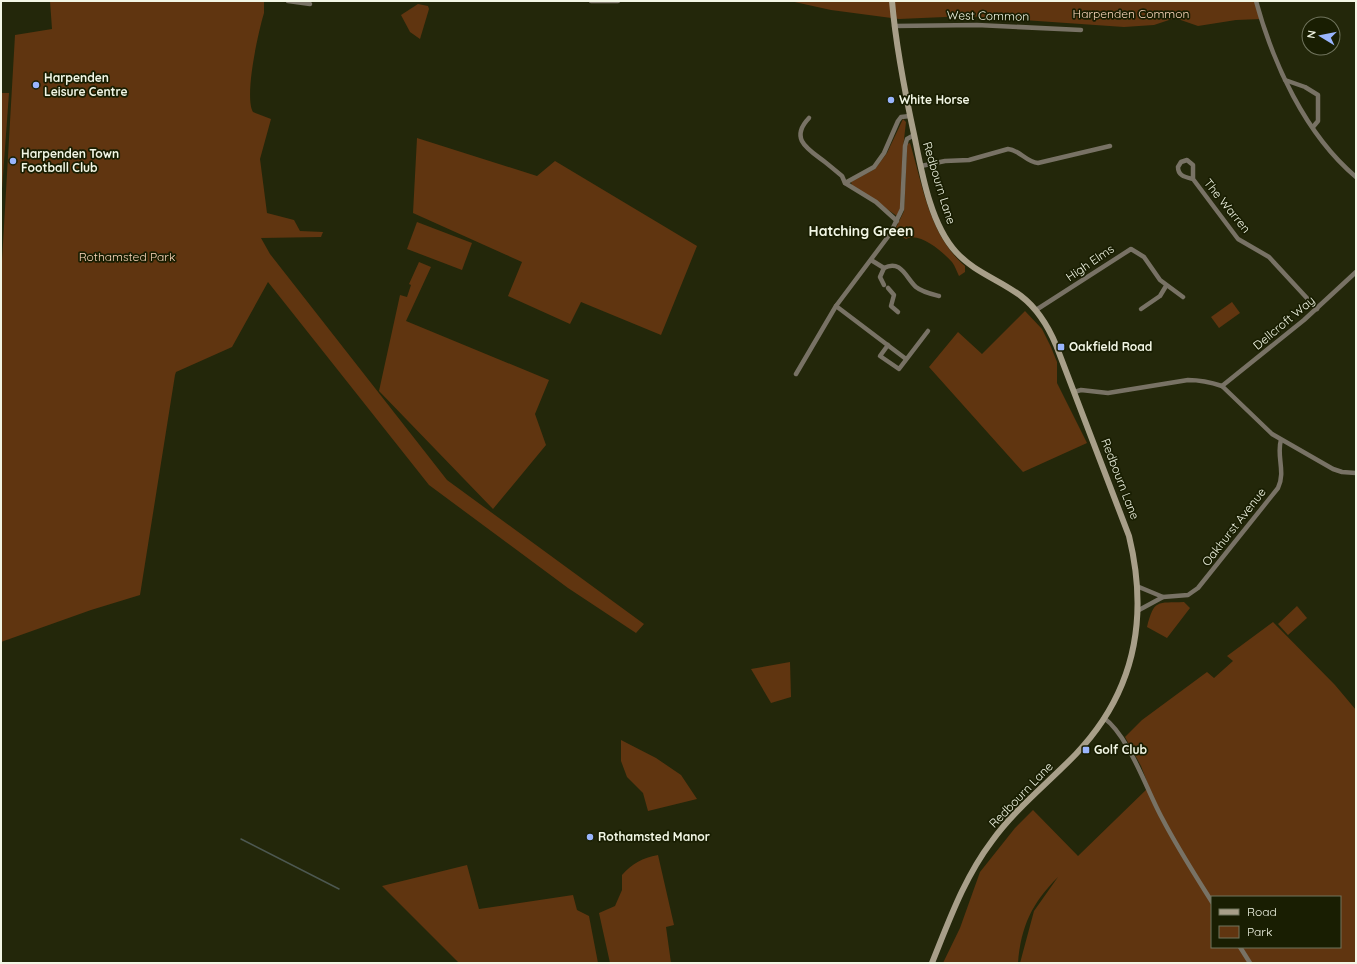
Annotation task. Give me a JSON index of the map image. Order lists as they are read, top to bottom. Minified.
{"streets":{"main road":["Redbourn Lane"],"street":["West Common","The Warren","High Elms","Dellcroft Way","Oakhurst Avenue"]},"crossings":[["West Common","Redbourn Lane"],["Redbourn Lane","High Elms"],["Redbourn Lane","Oakhurst Avenue"],["The Warren","Dellcroft Way"]],"districts":["Hatching Green"],"parks":["Harpenden Common","Rothamsted Park"],"places":{"other":["Harpenden Leisure Centre","White Horse","Harpenden Town Football Club","Rothamsted Manor"],"transit":["Oakfield Road","Golf Club"]},"legend":["Road","Park"],"north":"left"}
